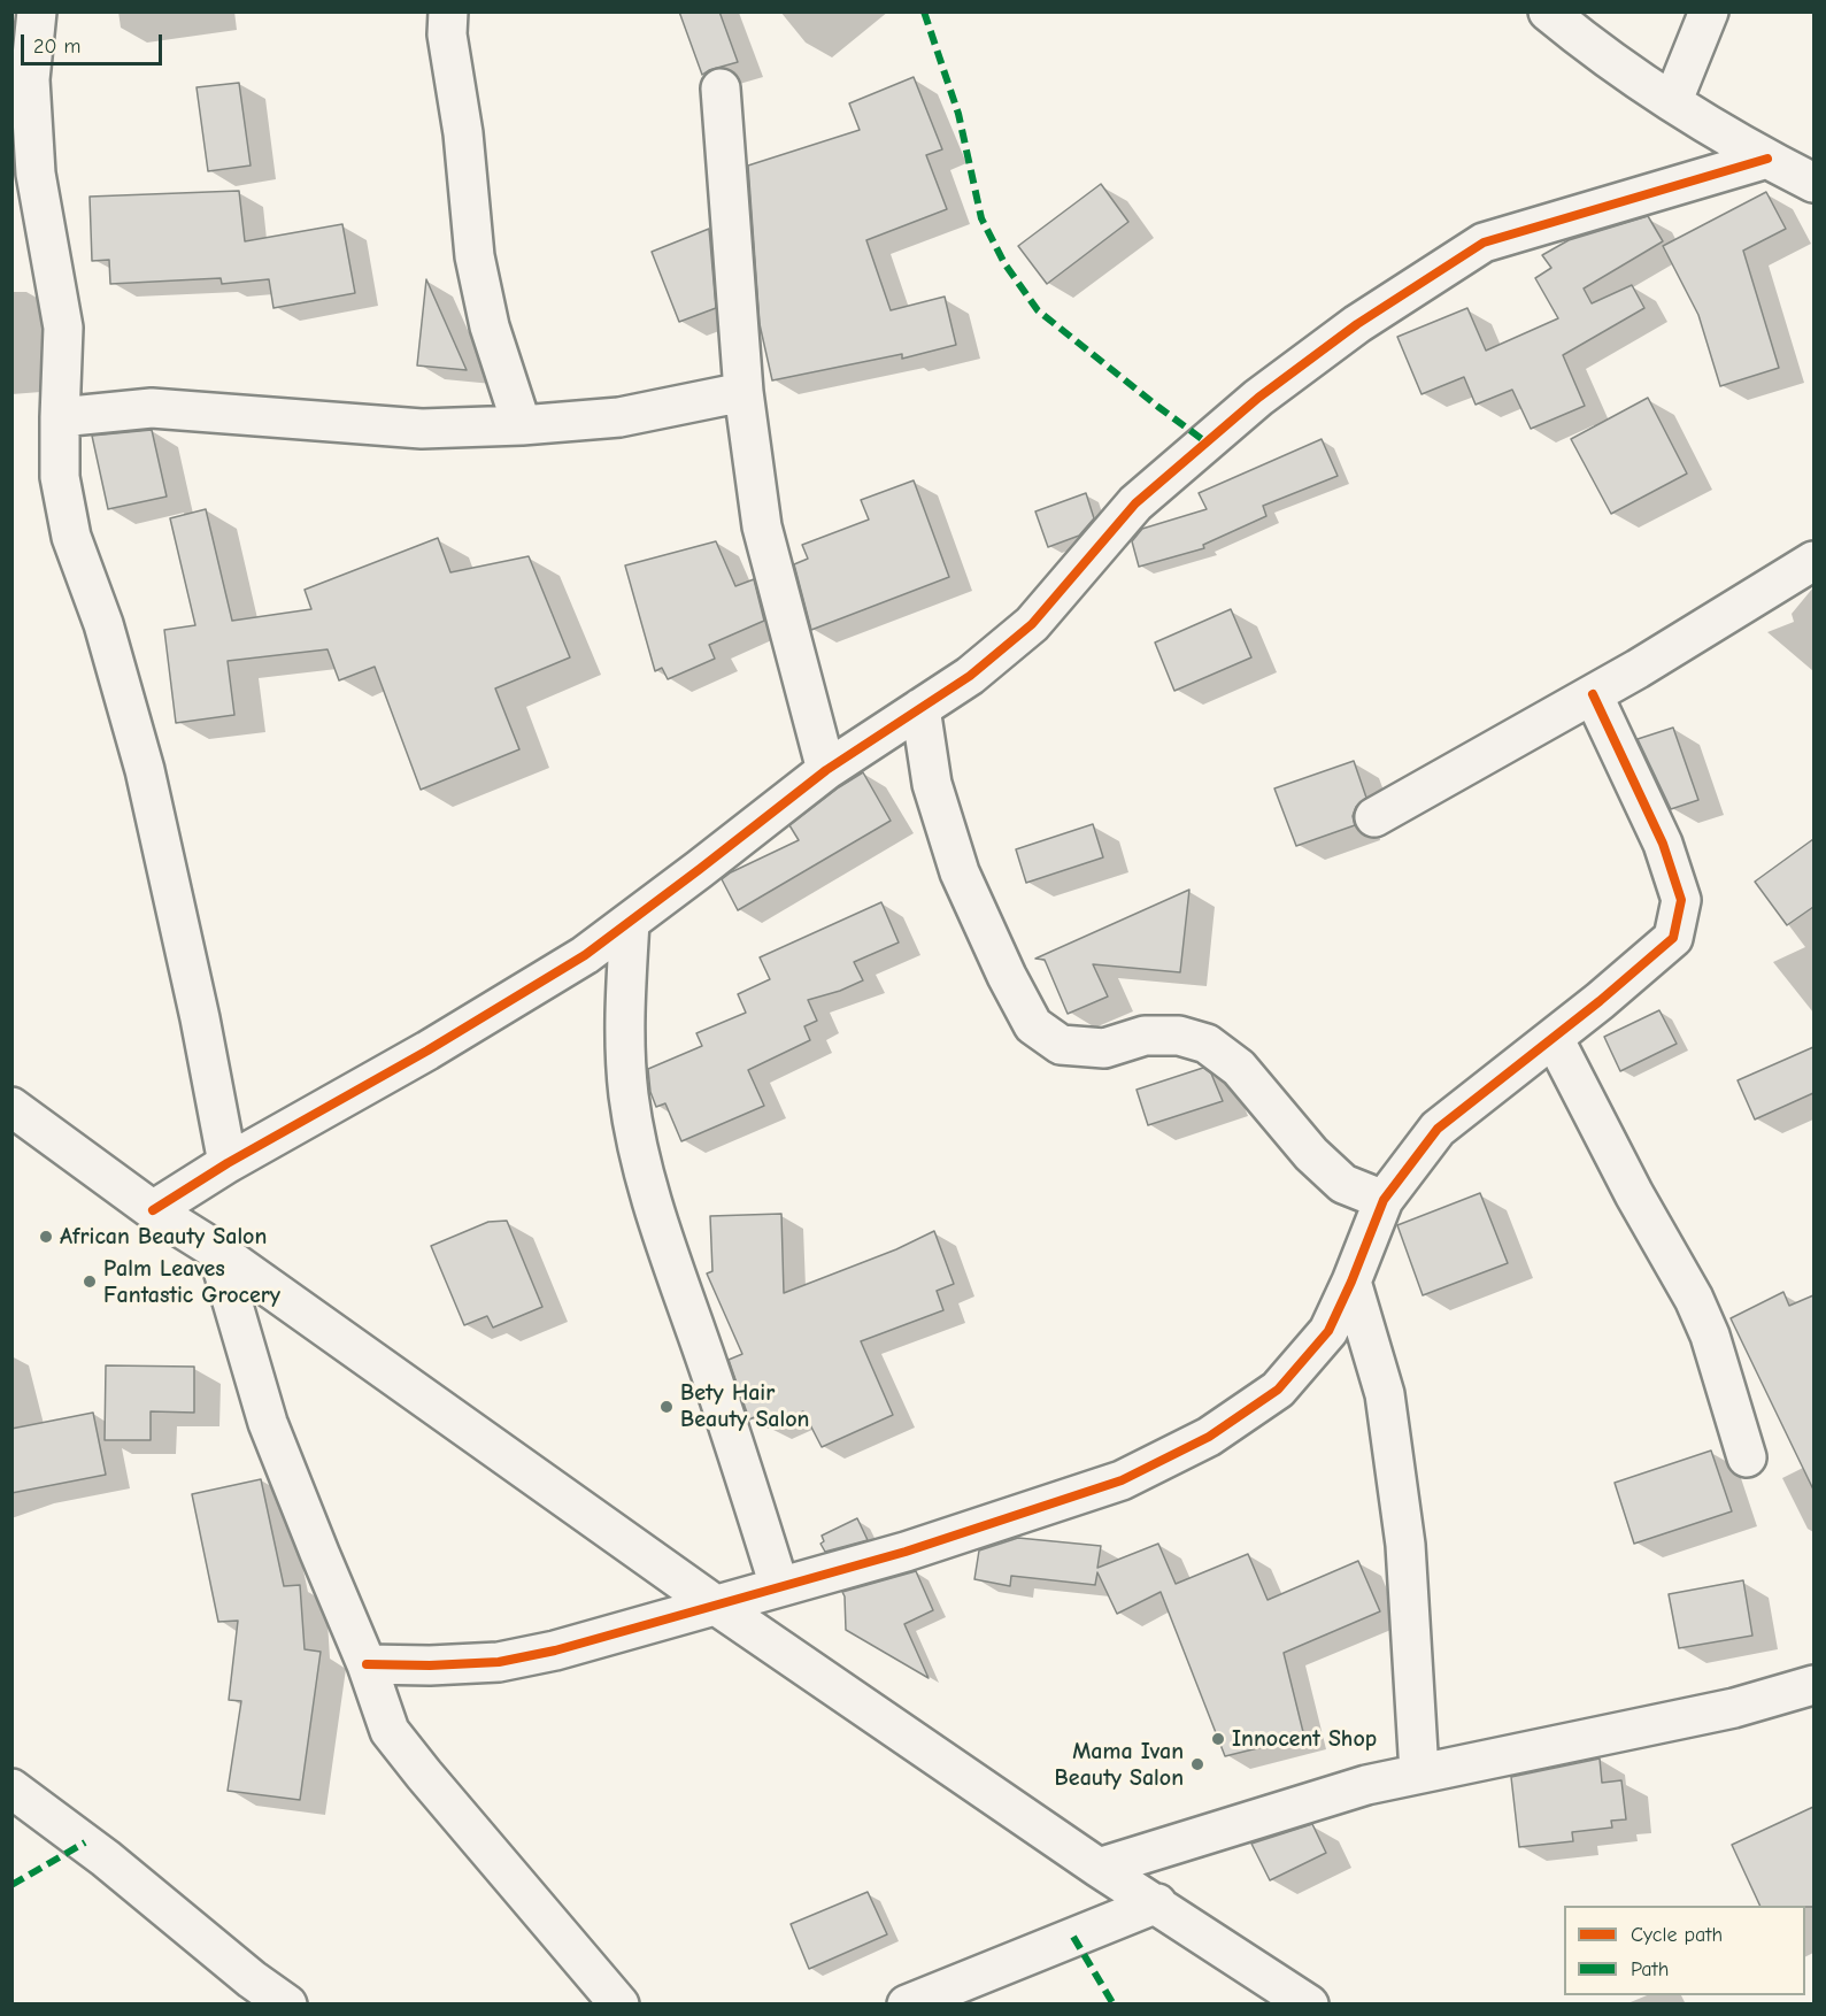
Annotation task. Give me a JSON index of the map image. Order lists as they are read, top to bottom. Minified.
{"places":["African Beauty Salon","Palm Leaves Fantastic Grocery","Bety Hair Beauty Salon","Innocent Shop","Mama Ivan Beauty Salon"],"legend":["Cycle path","Path"],"scale_bar":"20 m"}
